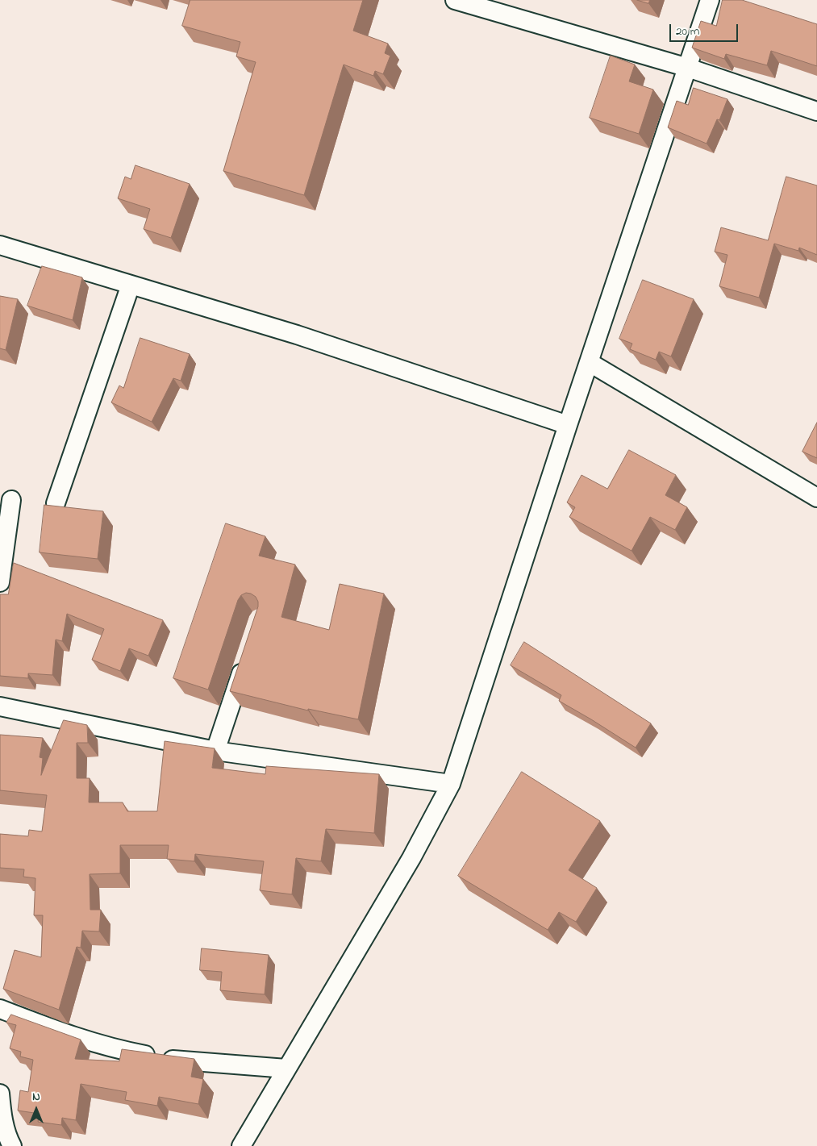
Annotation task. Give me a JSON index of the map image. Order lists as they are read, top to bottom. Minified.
{"scale_bar":"20 m","north":"top"}
